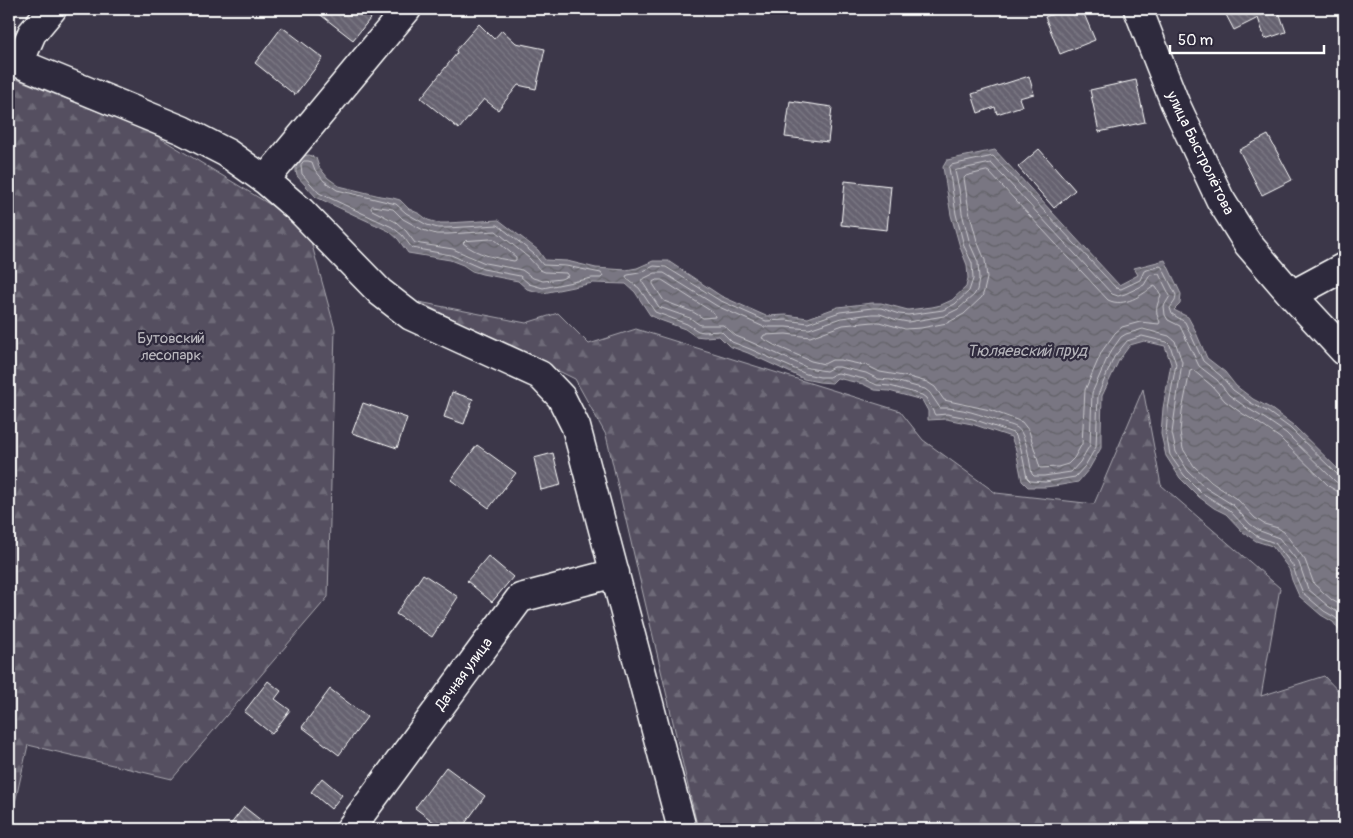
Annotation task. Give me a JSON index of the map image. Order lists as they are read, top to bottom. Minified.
{"streets":{"street":["улица Быстролётова","Дачная улица"]},"water":["Тюляевский пруд"],"parks":["Бутовский лесопарк"],"scale_bar":"50 m"}
